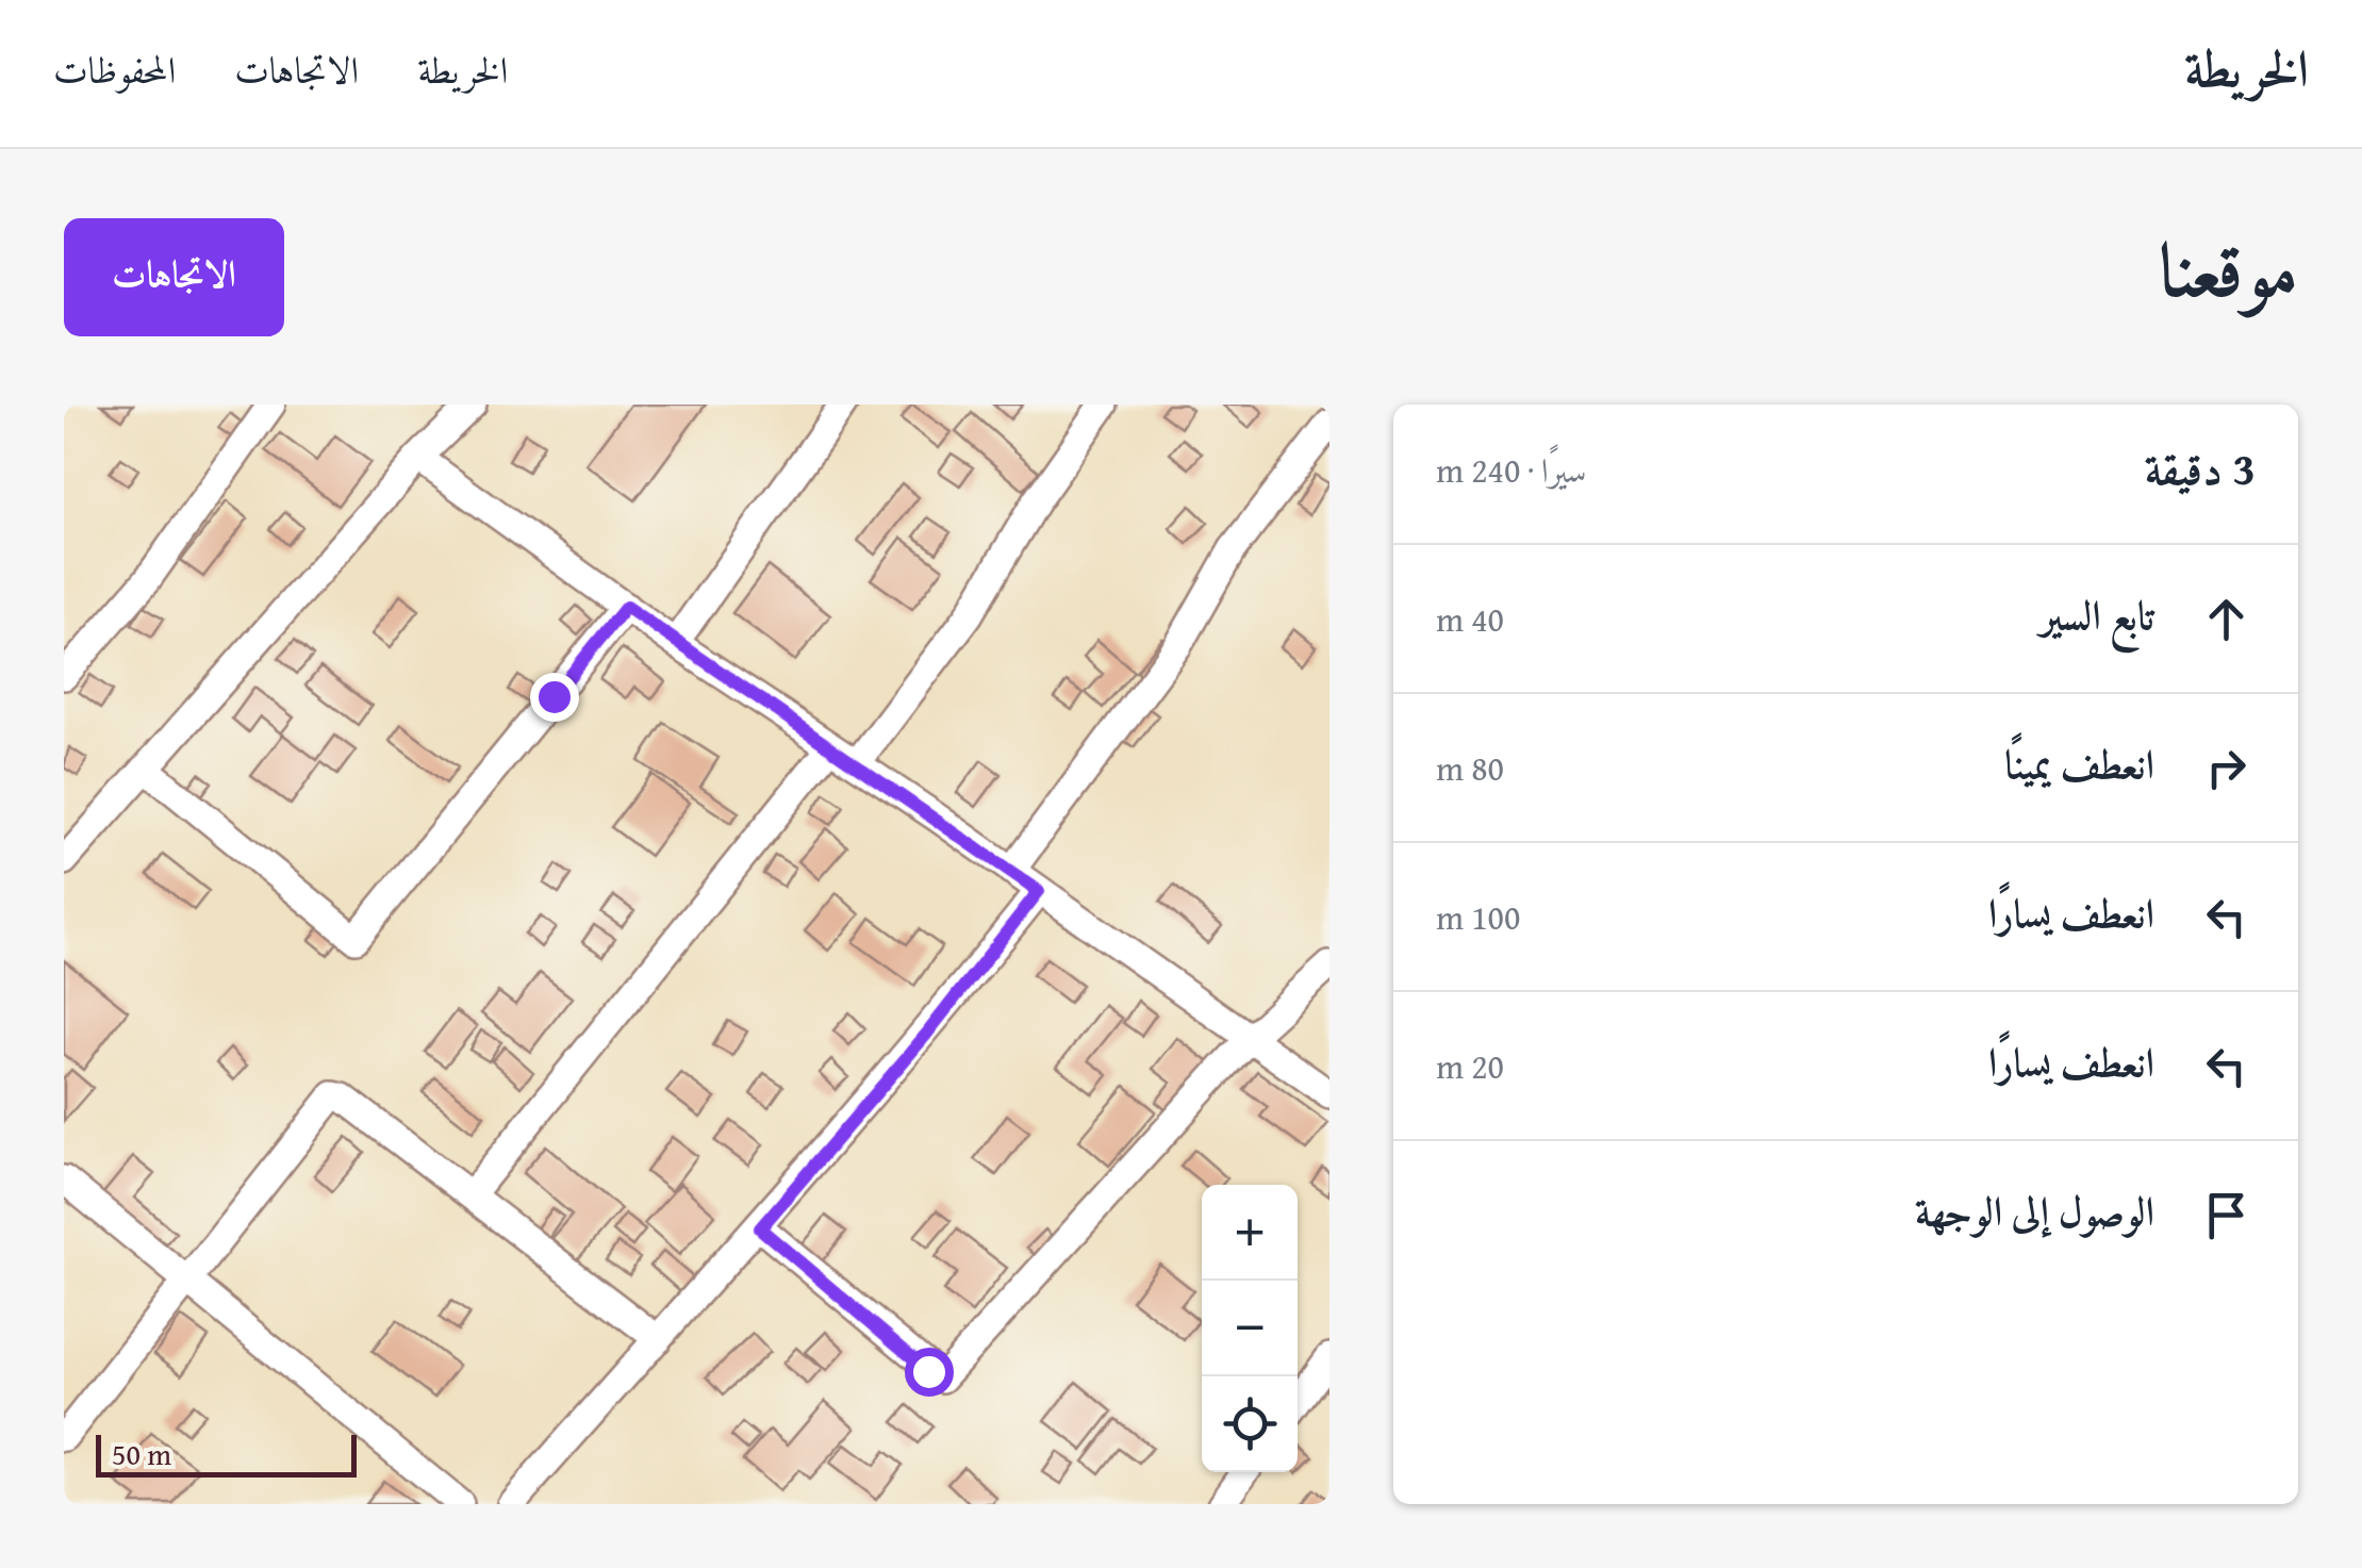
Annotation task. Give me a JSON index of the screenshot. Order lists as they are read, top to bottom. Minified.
{"scale_bar":"50 m","page":{"header":"الخريطة","nav":["الخريطة","الاتجاهات","المحفوظات"],"title":"موقعنا","buttons":"الاتجاهات","heading":["3 دقيقة","سيرًا · 240 m"],"list":[["تابع السير","40 m"],["انعطف يمينًا","80 m"],["انعطف يسارًا","100 m"],["انعطف يسارًا","20 m"],"الوصول إلى الوجهة"],"map_buttons":["+","−"],"scale":"50 m"}}
